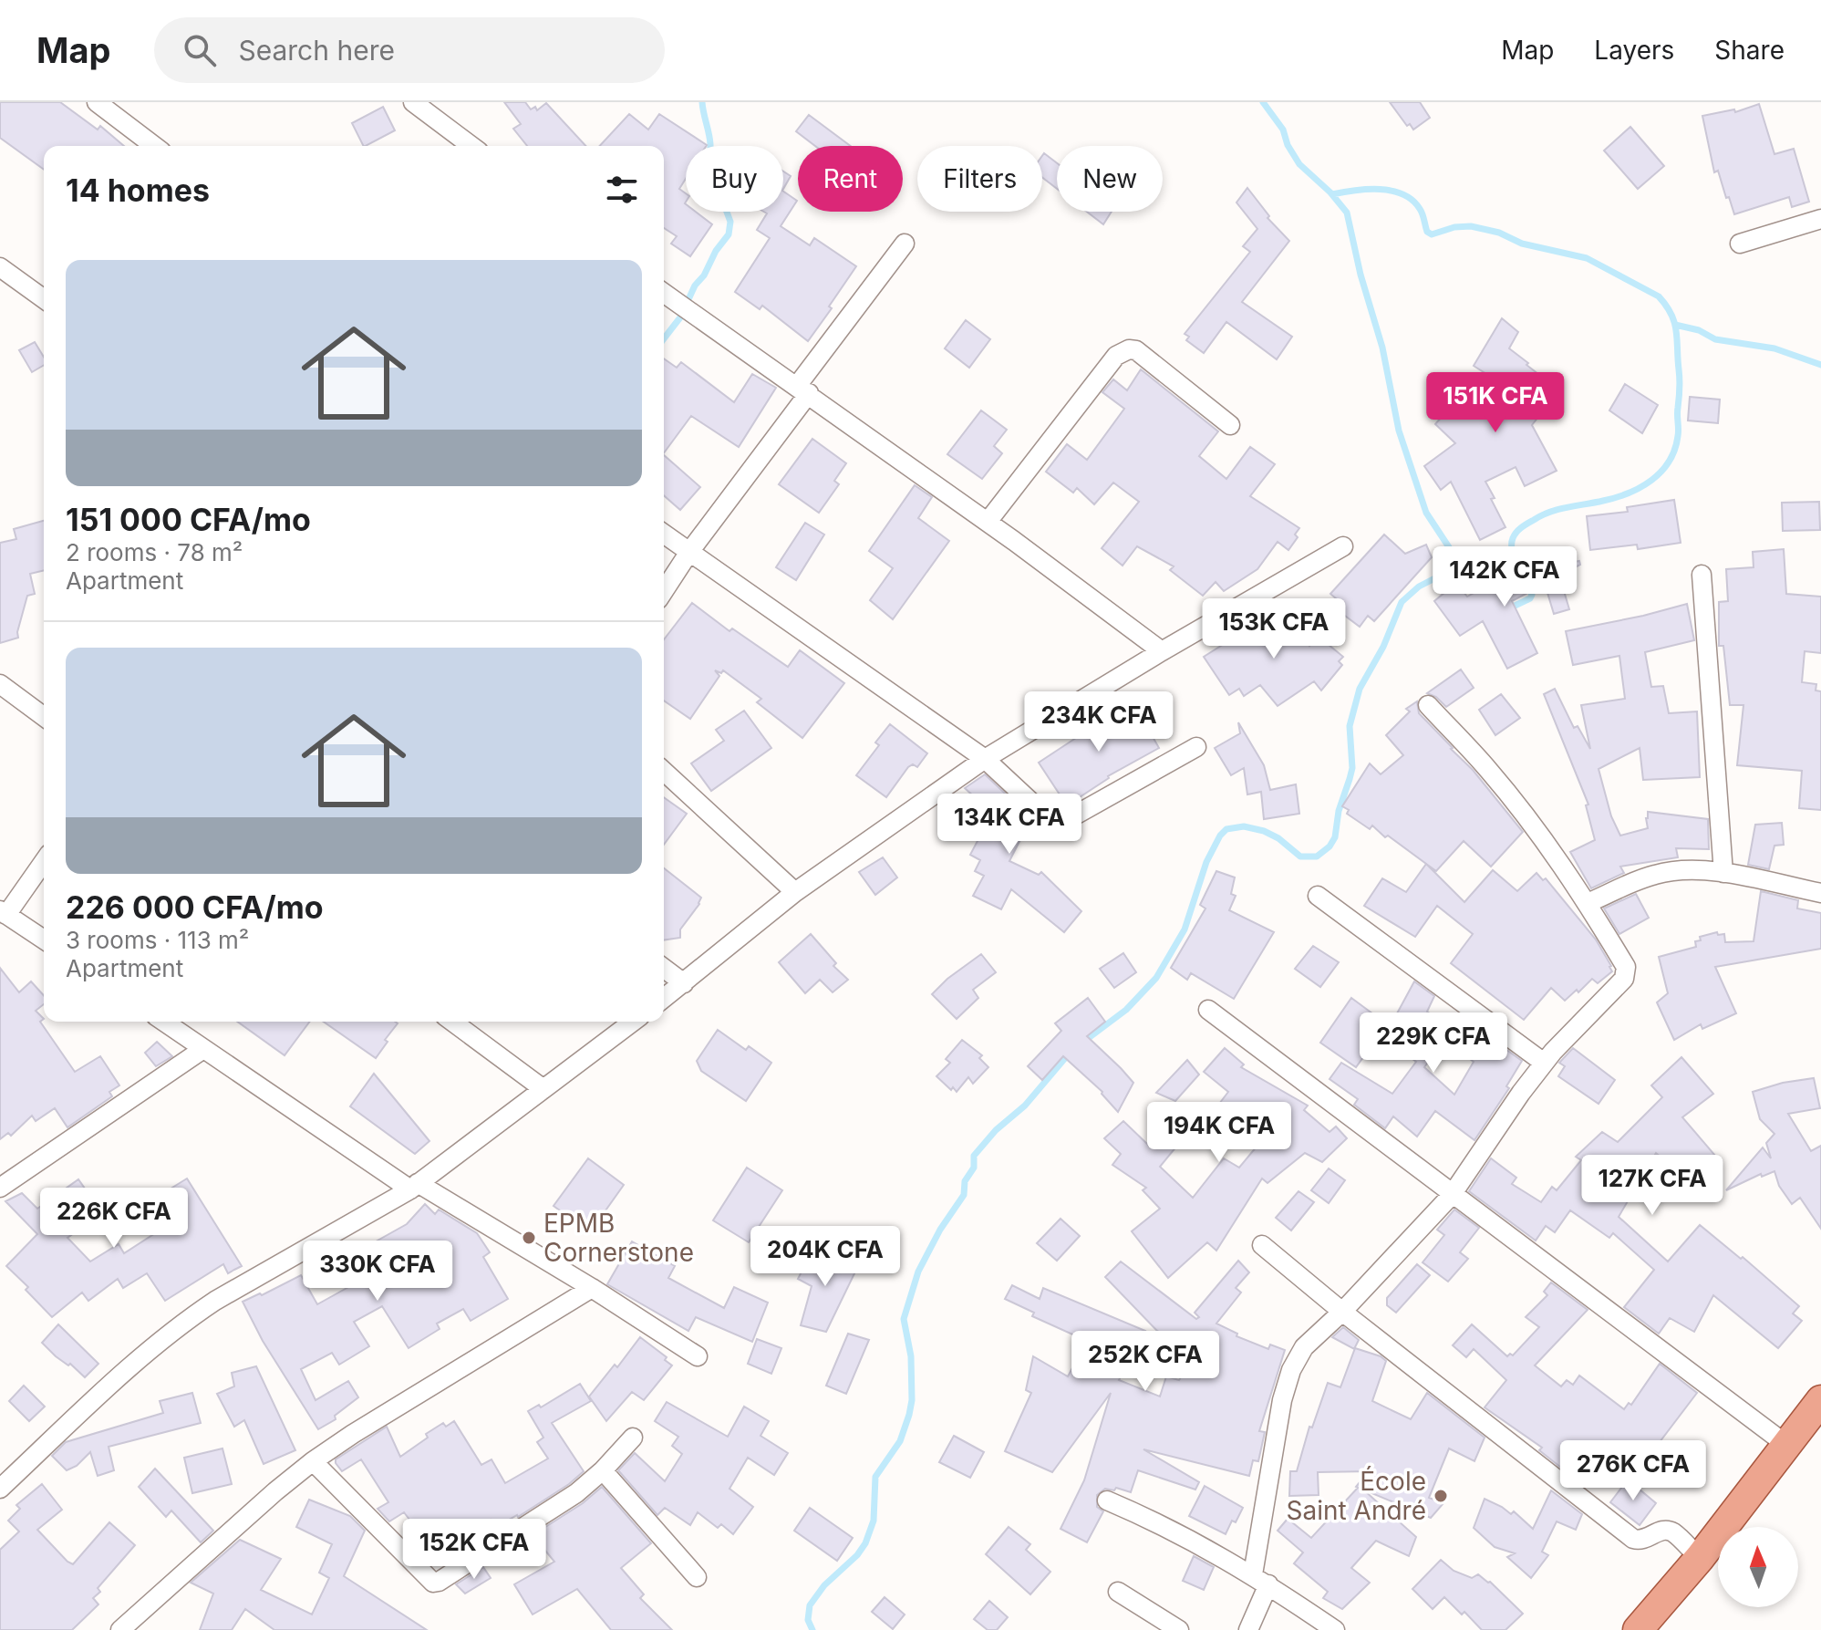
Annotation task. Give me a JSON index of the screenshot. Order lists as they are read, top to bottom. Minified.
{"places":["EPMB Cornerstone","École Saint André"],"north":"top","page":{"header":"Map","search":"Search here","nav":["Map","Layers","Share"],"chip":["Buy","Rent","Filters","New"],"heading":"14 homes","list":[{"name":"151 000 CFA/mo","note":"2 rooms · 78 m² · Apartment"},{"name":"226 000 CFA/mo","note":"3 rooms · 113 m² · Apartment"}],"price":["151K CFA","142K CFA","153K CFA","234K CFA","134K CFA","229K CFA","194K CFA","127K CFA","226K CFA","204K CFA","330K CFA","252K CFA","276K CFA","152K CFA"]}}
